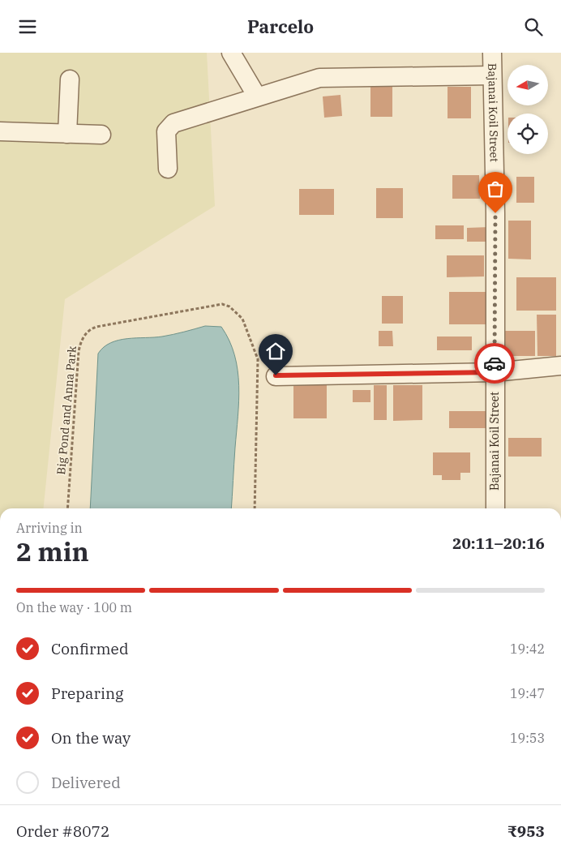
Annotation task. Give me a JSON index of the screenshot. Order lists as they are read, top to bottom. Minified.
{"streets":{"street":["Bajanai Koil Street"],"path":["Big Pond and Anna Park"]},"north":"left","page":{"header":"Parcelo","heading":["2 min","Arriving in","20:11–20:16"],"panel":["Order #8072","₹953"],"bar":"On the way · 100 m","list":[["Confirmed","19:42"],["Preparing","19:47"],["On the way","19:53"],"Delivered"]}}
